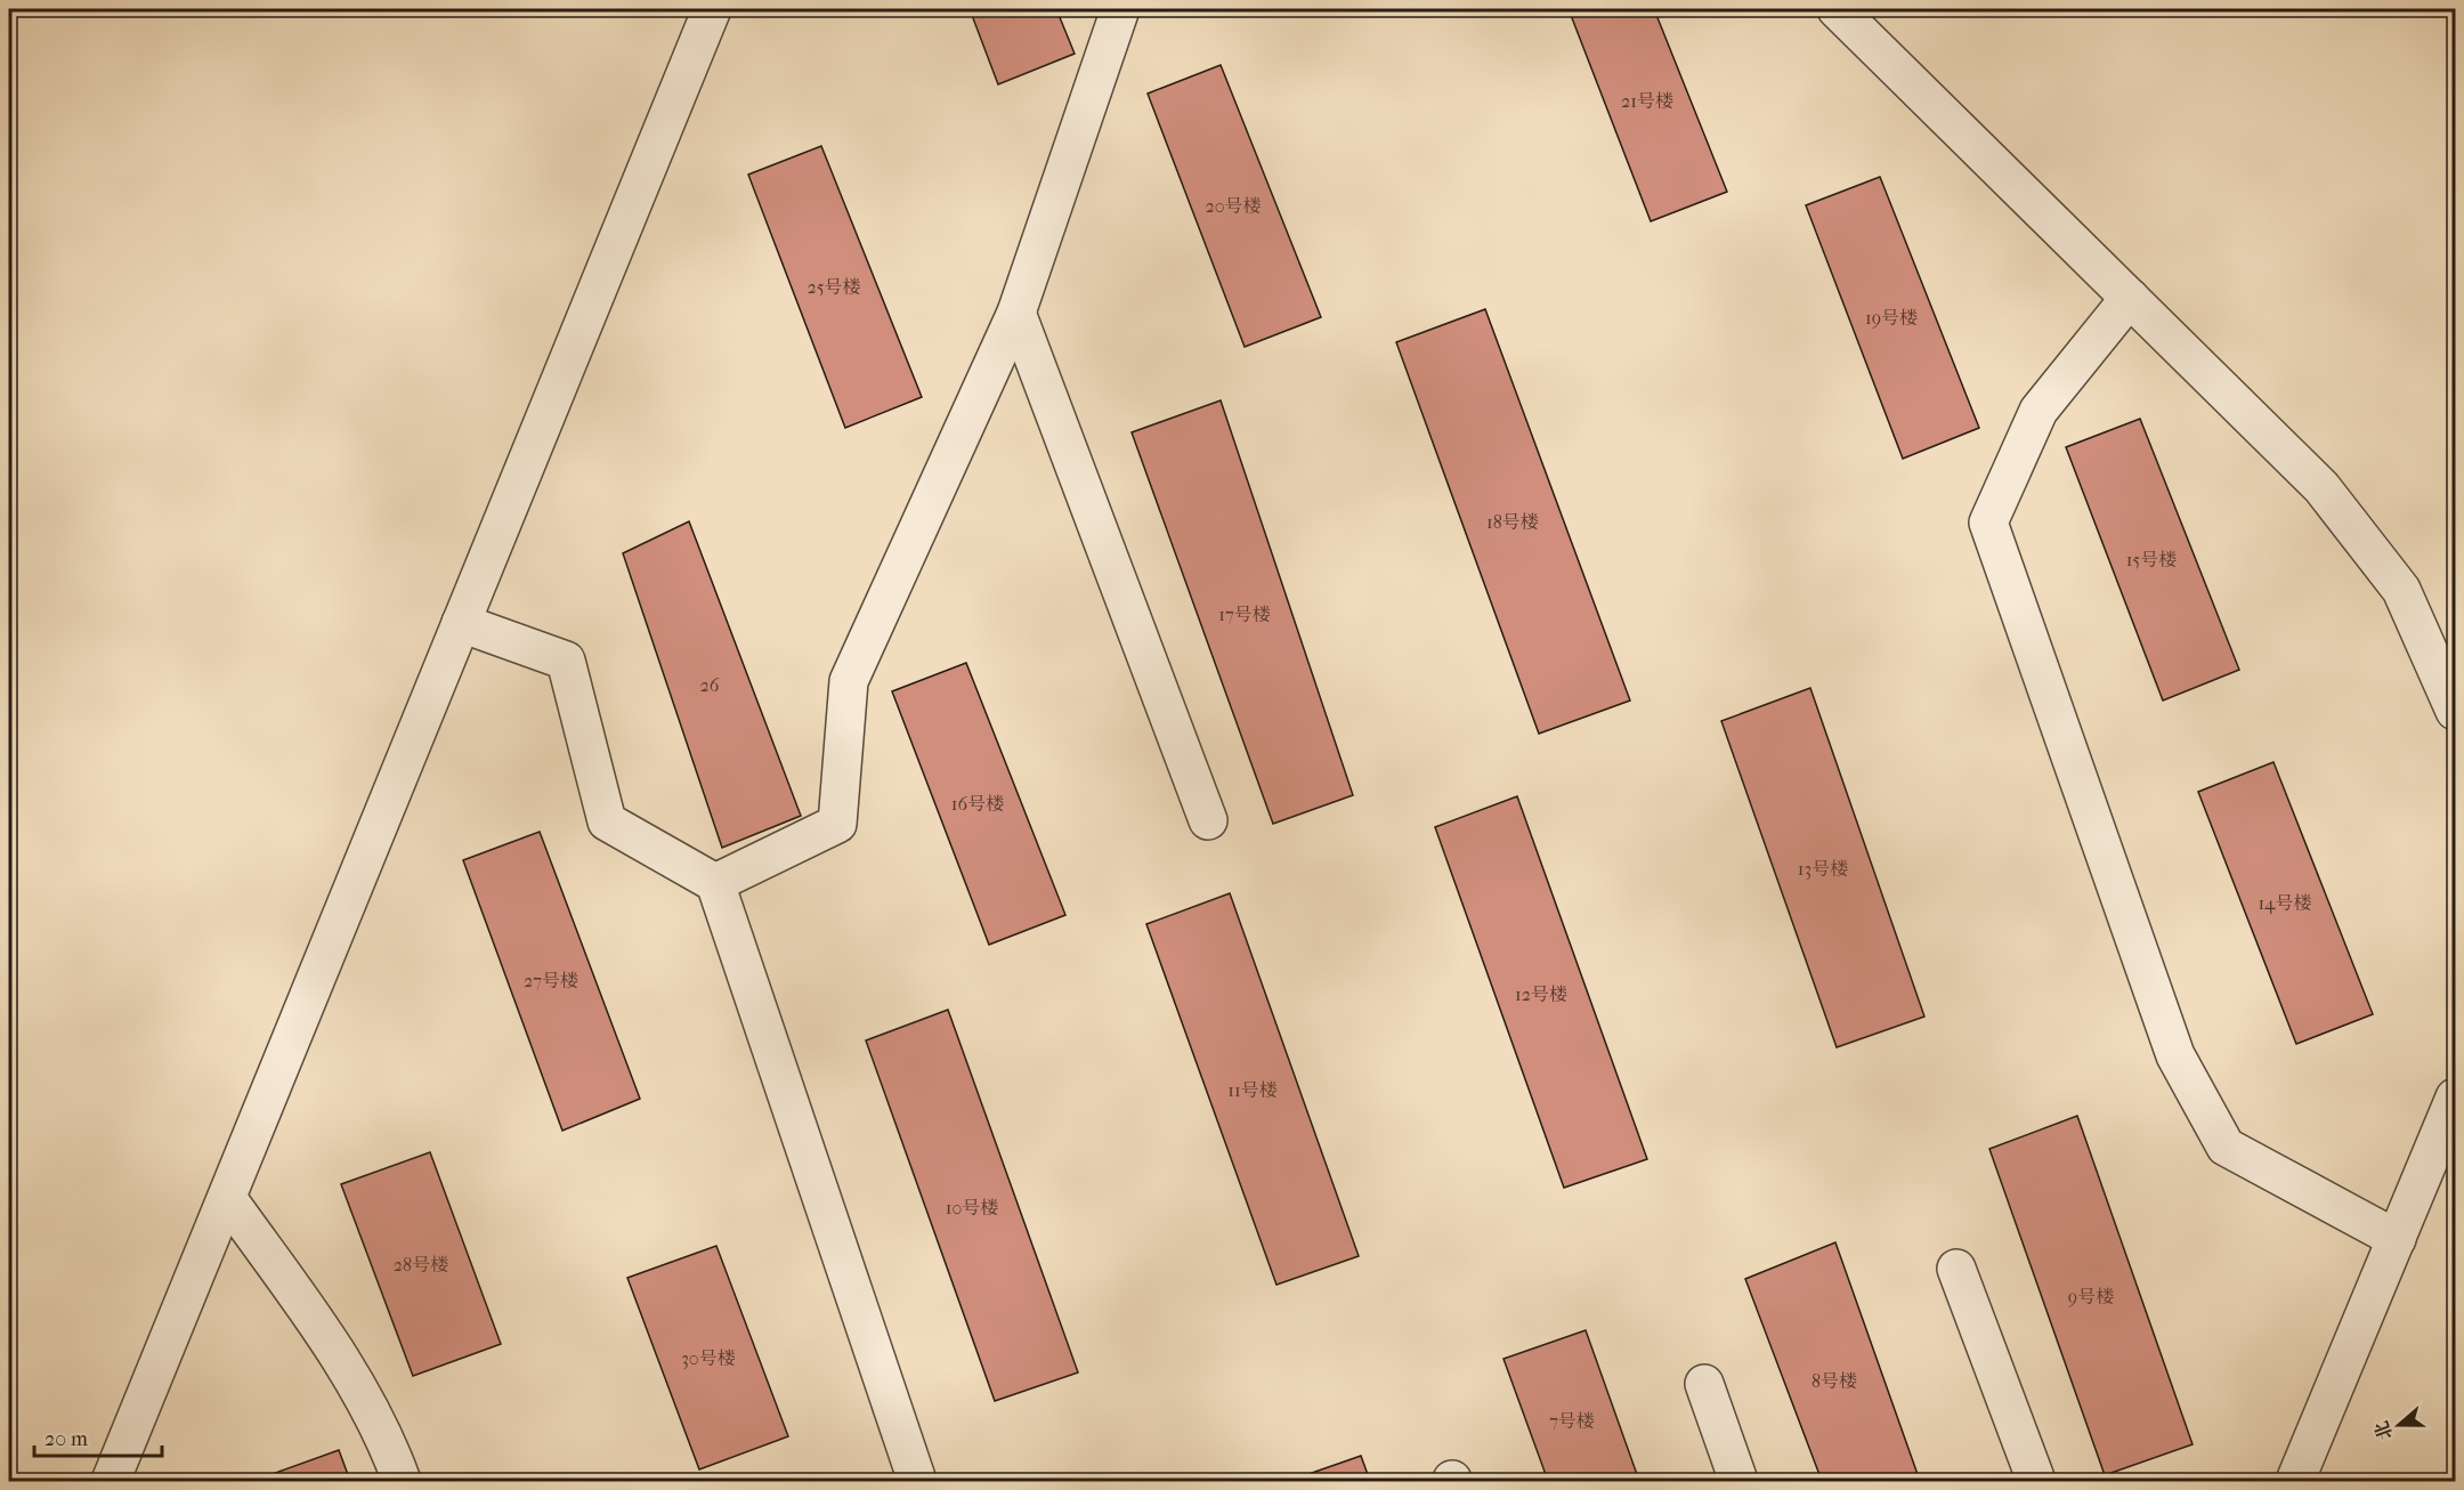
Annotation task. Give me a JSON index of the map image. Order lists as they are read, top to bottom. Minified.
{"house_numbers":["21号楼","20号楼","25号楼","19号楼","18号楼","15号楼","17号楼","26","16号楼","13号楼","14号楼","27号楼","12号楼","11号楼","10号楼","28号楼","9号楼","30号楼","8号楼","7号楼"],"scale_bar":"20 m","north":"left"}
